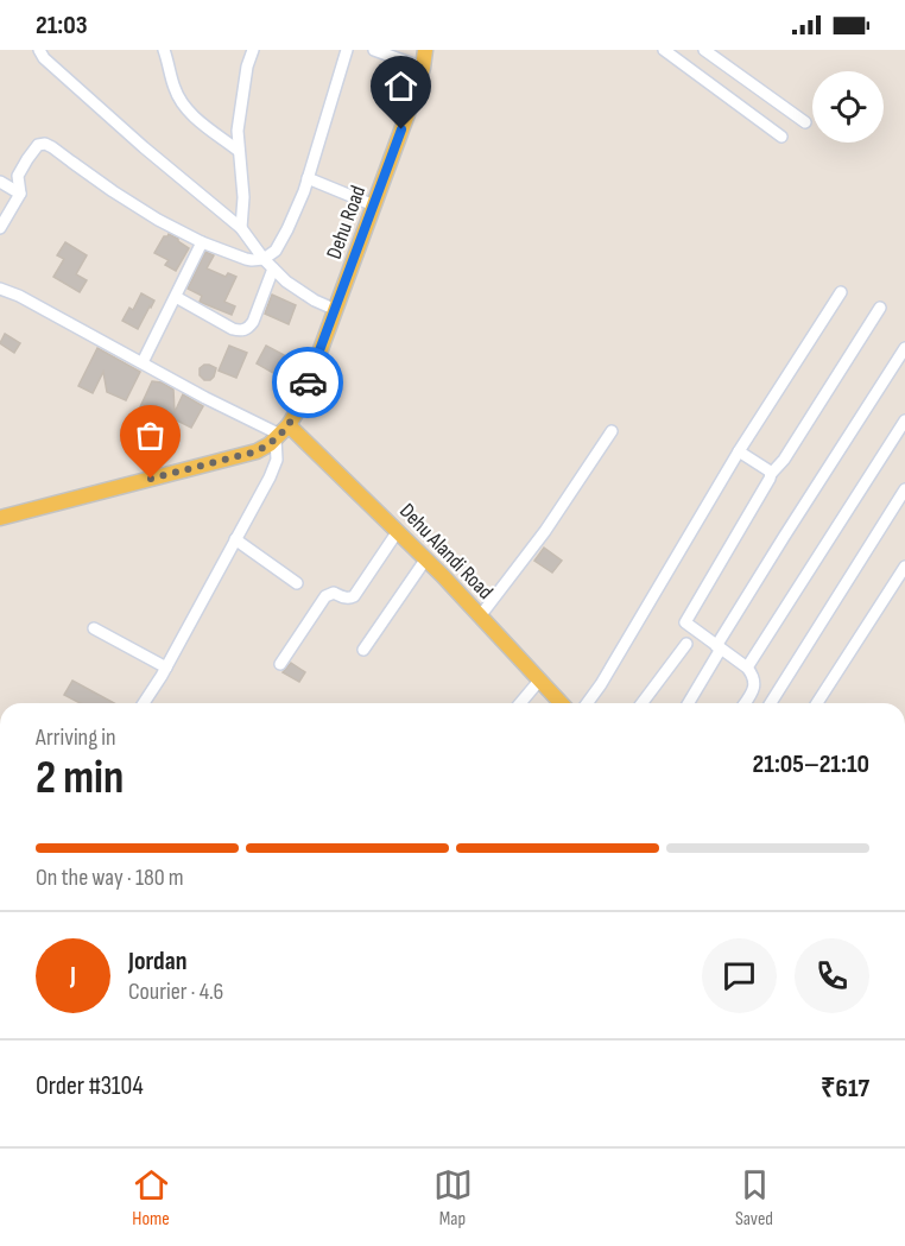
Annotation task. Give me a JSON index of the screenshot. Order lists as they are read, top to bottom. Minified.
{"streets":{"main road":["Dehu Road","Dehu Alandi Road"]},"crossings":[["Dehu Road","Dehu Alandi Road"]],"page":{"status":"21:03","heading":["2 min","Arriving in","21:05–21:10"],"panel":["Jordan","Courier · 4.6","Order #3104","₹617"],"bar":"On the way · 180 m","round":"J","tabs":["Home","Map","Saved"]}}
